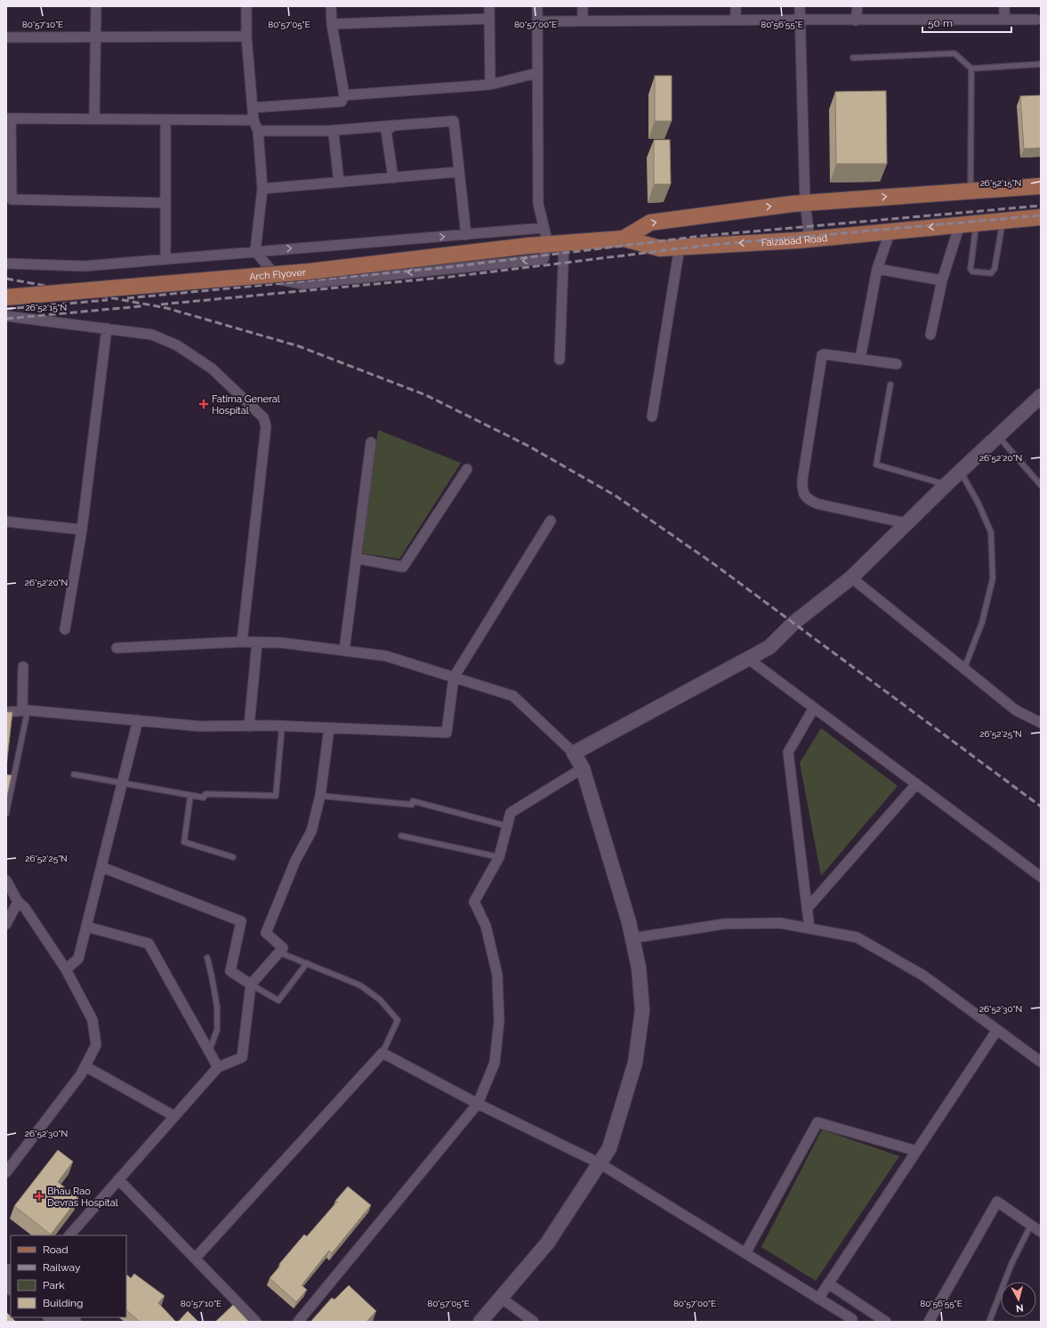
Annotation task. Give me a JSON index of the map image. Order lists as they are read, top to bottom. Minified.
{"streets":{"main road":["Faizabad Road","Arch Flyover"]},"crossings":[["Faizabad Road","Arch Flyover"]],"places":{"health":["Fatima General Hospital","Bhau Rao Devras Hospital"]},"legend":["Road","Railway","Park","Building"],"scale_bar":"50 m","north":"bottom","coordinates":["80°57'10\"E","80°57'05\"E","80°57'00\"E","80°56'55\"E","26°52'15\"N","26°52'20\"N","26°52'25\"N","26°52'30\"N"]}
